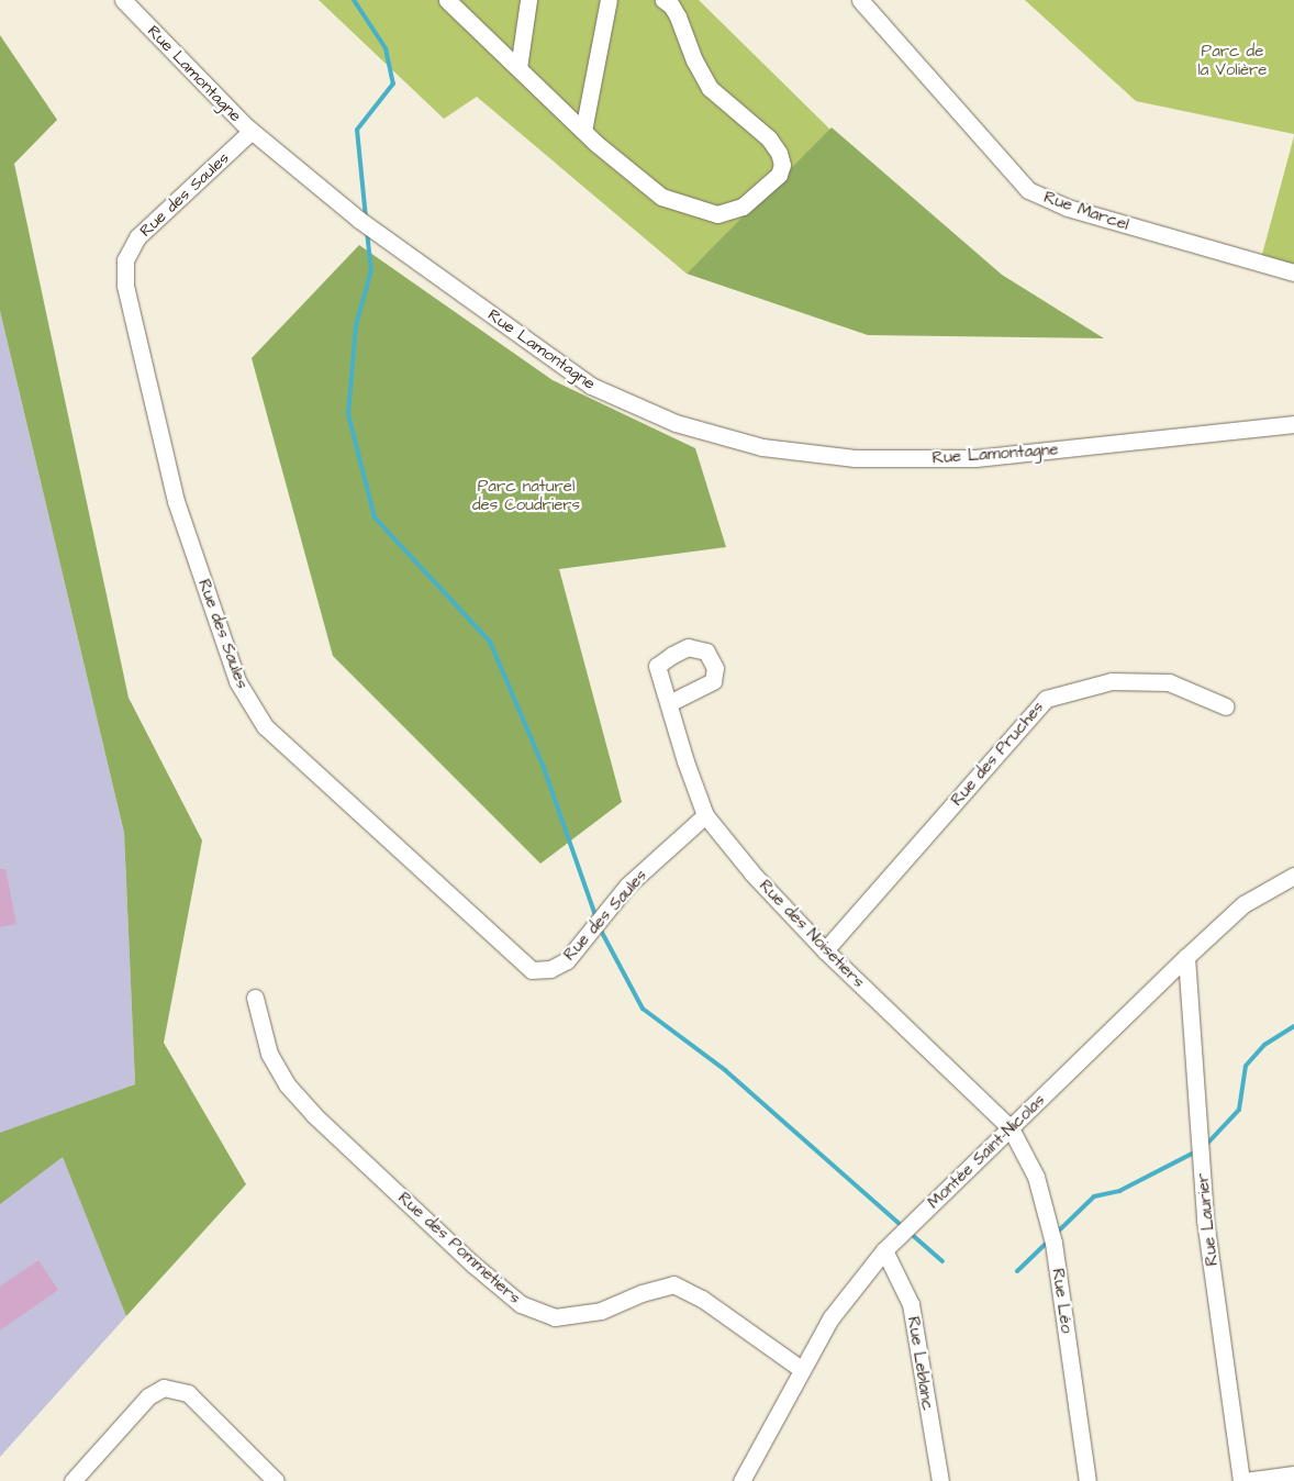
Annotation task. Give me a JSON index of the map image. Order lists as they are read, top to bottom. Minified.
{"streets":{"street":["Rue Lamontagne","Rue des Saules","Rue Marcel","Rue des Pruches","Rue des Noisetiers","Montée Saint-Nicolas","Rue Laurier","Rue des Pommetiers","Rue Léo","Rue Leblanc"]},"crossings":[["Rue Lamontagne","Rue des Saules"],["Rue des Saules","Rue des Noisetiers"],["Rue des Pruches","Rue des Noisetiers"],["Rue des Noisetiers","Montée Saint-Nicolas"],["Rue des Noisetiers","Rue Léo"],["Montée Saint-Nicolas","Rue Laurier"],["Montée Saint-Nicolas","Rue des Pommetiers"],["Montée Saint-Nicolas","Rue Léo"],["Montée Saint-Nicolas","Rue Leblanc"]],"parks":["Parc de la Volière","Parc naturel des Coudriers"]}
